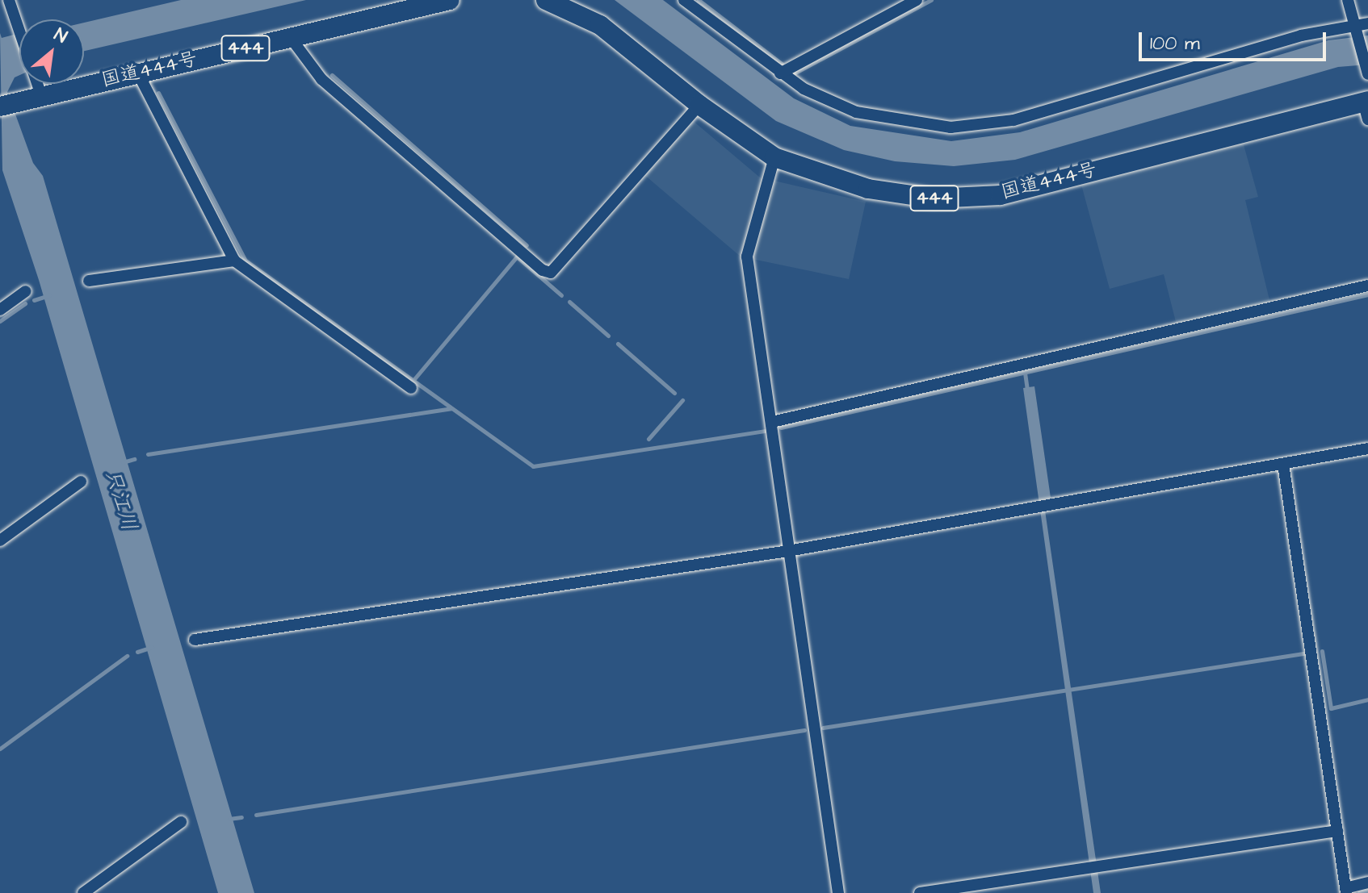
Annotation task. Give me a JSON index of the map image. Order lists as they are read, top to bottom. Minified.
{"streets":{"highway":["444","国道444号"]},"water":["只江川"],"scale_bar":"100 m","north":"top right"}
